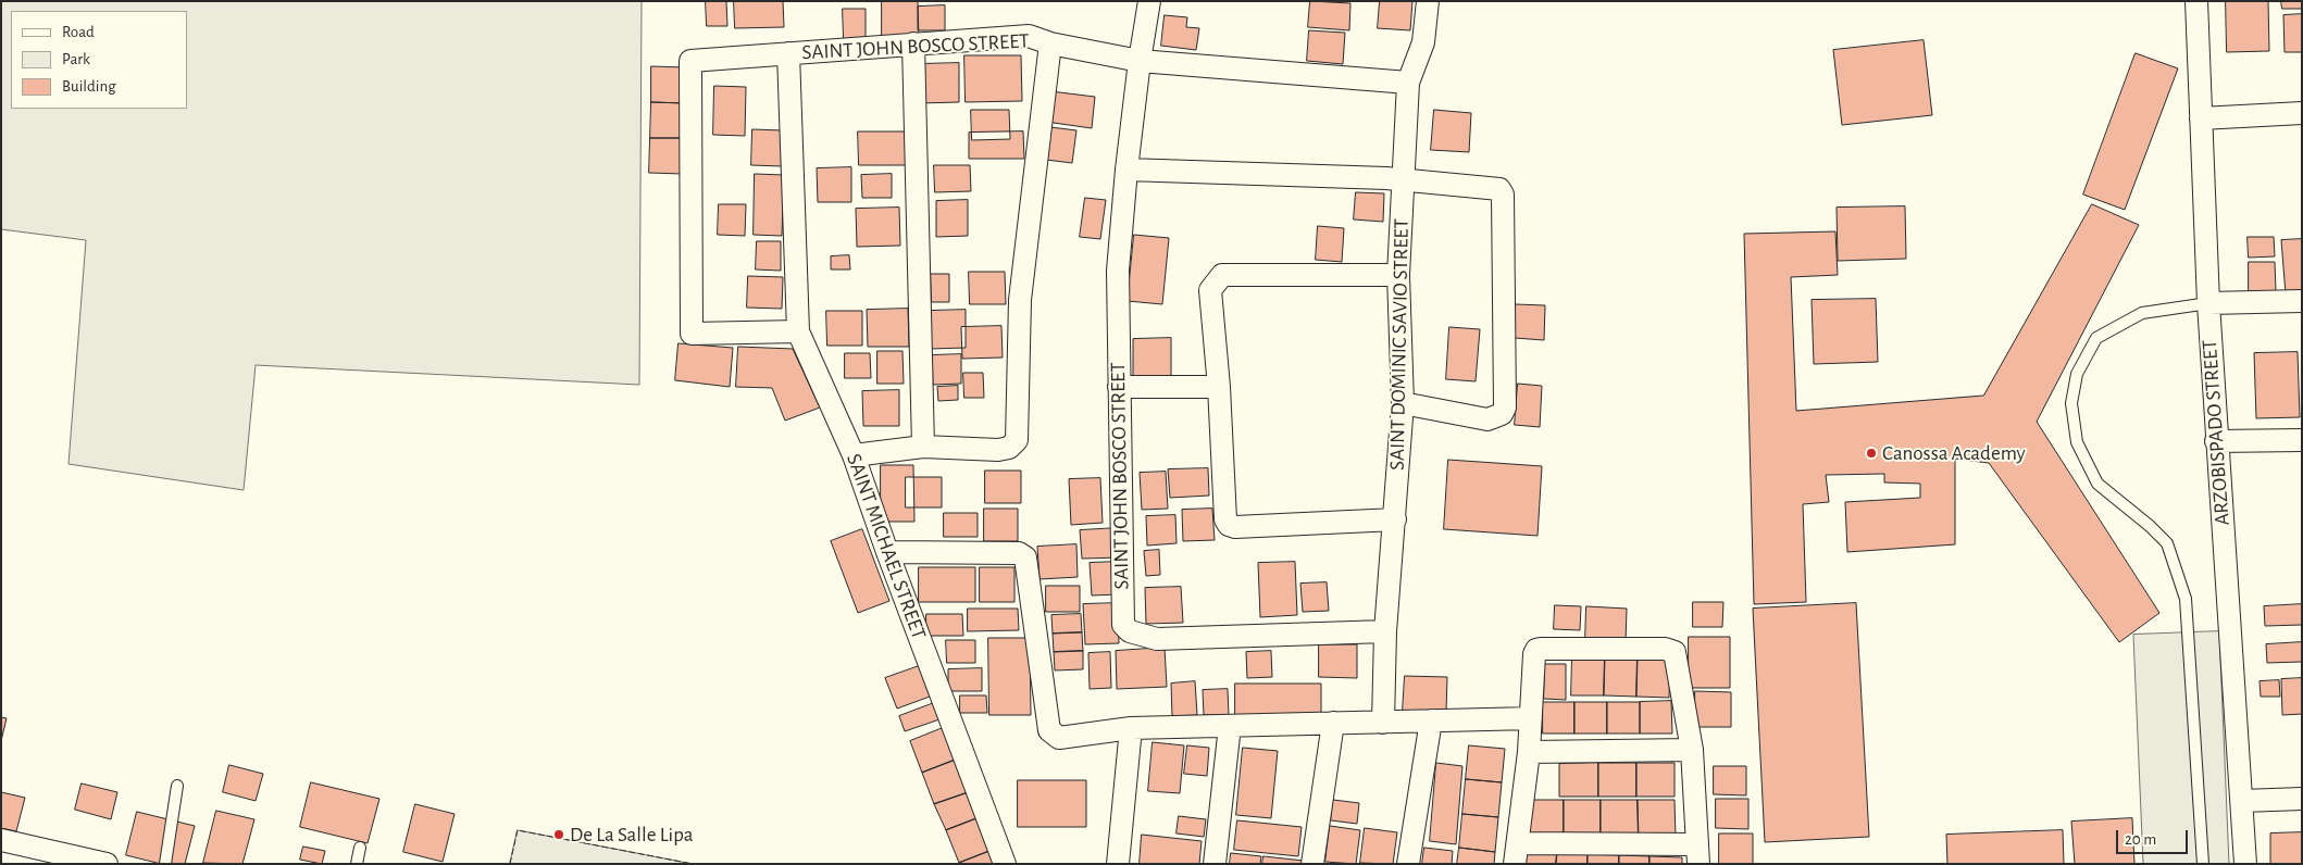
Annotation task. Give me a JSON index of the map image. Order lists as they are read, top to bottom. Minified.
{"streets":{"street":["SAINT JOHN BOSCO STREET","SAINT DOMINIC SAVIO STREET","ARZOBISPADO STREET","SAINT MICHAEL STREET"]},"crossings":[["SAINT JOHN BOSCO STREET","SAINT DOMINIC SAVIO STREET"],["SAINT JOHN BOSCO STREET","SAINT MICHAEL STREET"]],"places":["Canossa Academy","De La Salle Lipa"],"legend":["Road","Park","Building"],"scale_bar":"20 m"}
